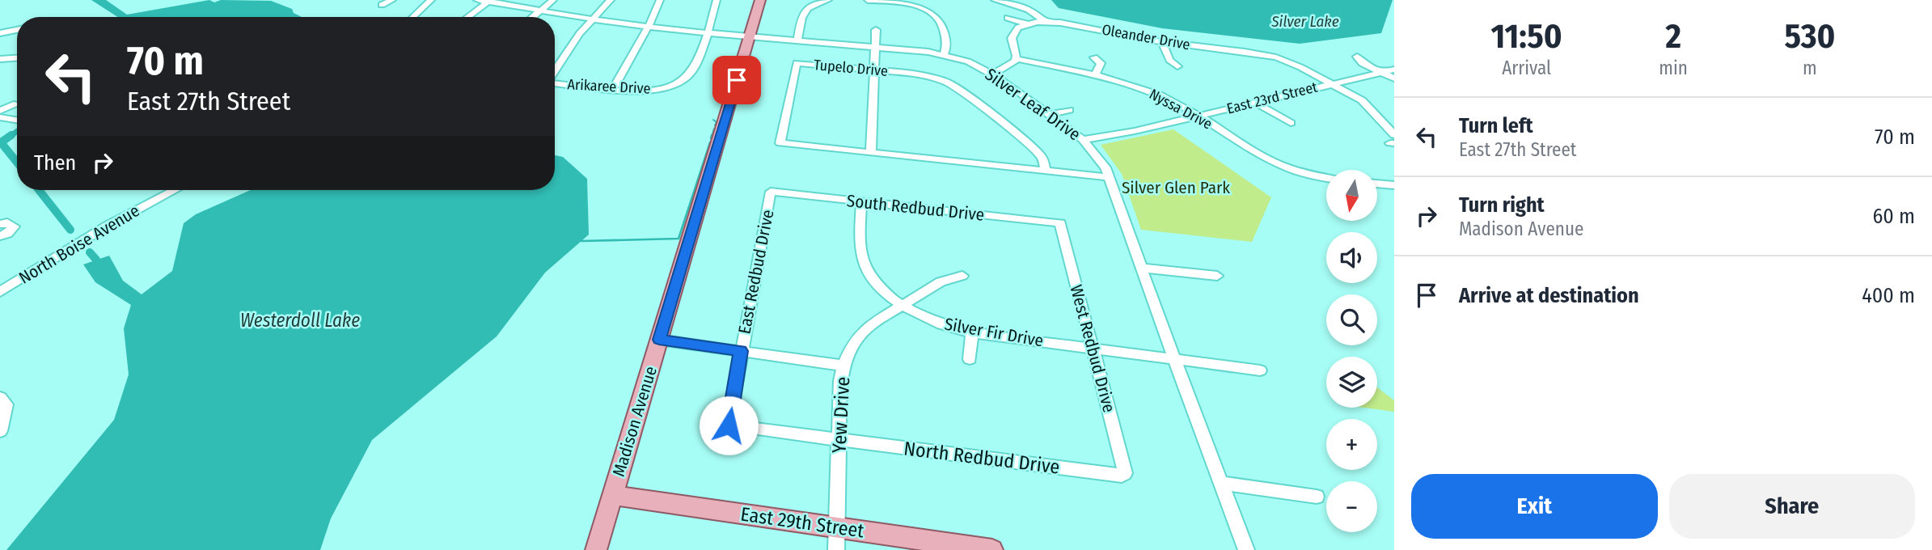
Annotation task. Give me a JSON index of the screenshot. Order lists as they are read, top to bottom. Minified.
{"streets":{"main road":["Madison Avenue","East 29th Street"],"street":["Oleander Drive","Tupelo Drive","Arikaree Drive","East 23rd Street","Silver Leaf Drive","Nyssa Drive","South Redbud Drive","North Boise Avenue","East Redbud Drive","Silver Fir Drive","West Redbud Drive","Yew Drive","North Redbud Drive"]},"crossings":[["Oleander Drive","East 23rd Street"],["Tupelo Drive","Silver Leaf Drive"],["Arikaree Drive","Silver Leaf Drive"],["East 23rd Street","Silver Leaf Drive"],["East 23rd Street","Nyssa Drive"],["Silver Leaf Drive","Silver Fir Drive"],["Silver Leaf Drive","Madison Avenue"],["South Redbud Drive","East Redbud Drive"],["South Redbud Drive","Silver Fir Drive"],["South Redbud Drive","West Redbud Drive"],["East Redbud Drive","Yew Drive"],["East Redbud Drive","North Redbud Drive"],["Silver Fir Drive","West Redbud Drive"],["Silver Fir Drive","Yew Drive"],["West Redbud Drive","North Redbud Drive"],["Yew Drive","North Redbud Drive"],["Yew Drive","East 29th Street"],["Madison Avenue","East 29th Street"]],"water":["Silver Lake","Westerdoll Lake"],"parks":["Silver Glen Park"],"north":"bottom","page":{"eta":["11:50","Arrival","2","min","530","m"],"turn":["70 m","East 27th Street"],"list":[{"name":"Turn left","note":"East 27th Street","value":"70 m"},{"name":"Turn right","note":"Madison Avenue","value":"60 m"},{"name":"Arrive at destination","value":"400 m"}],"then":"Then","map_buttons":["+","−"],"buttons":["Exit","Share"]}}
